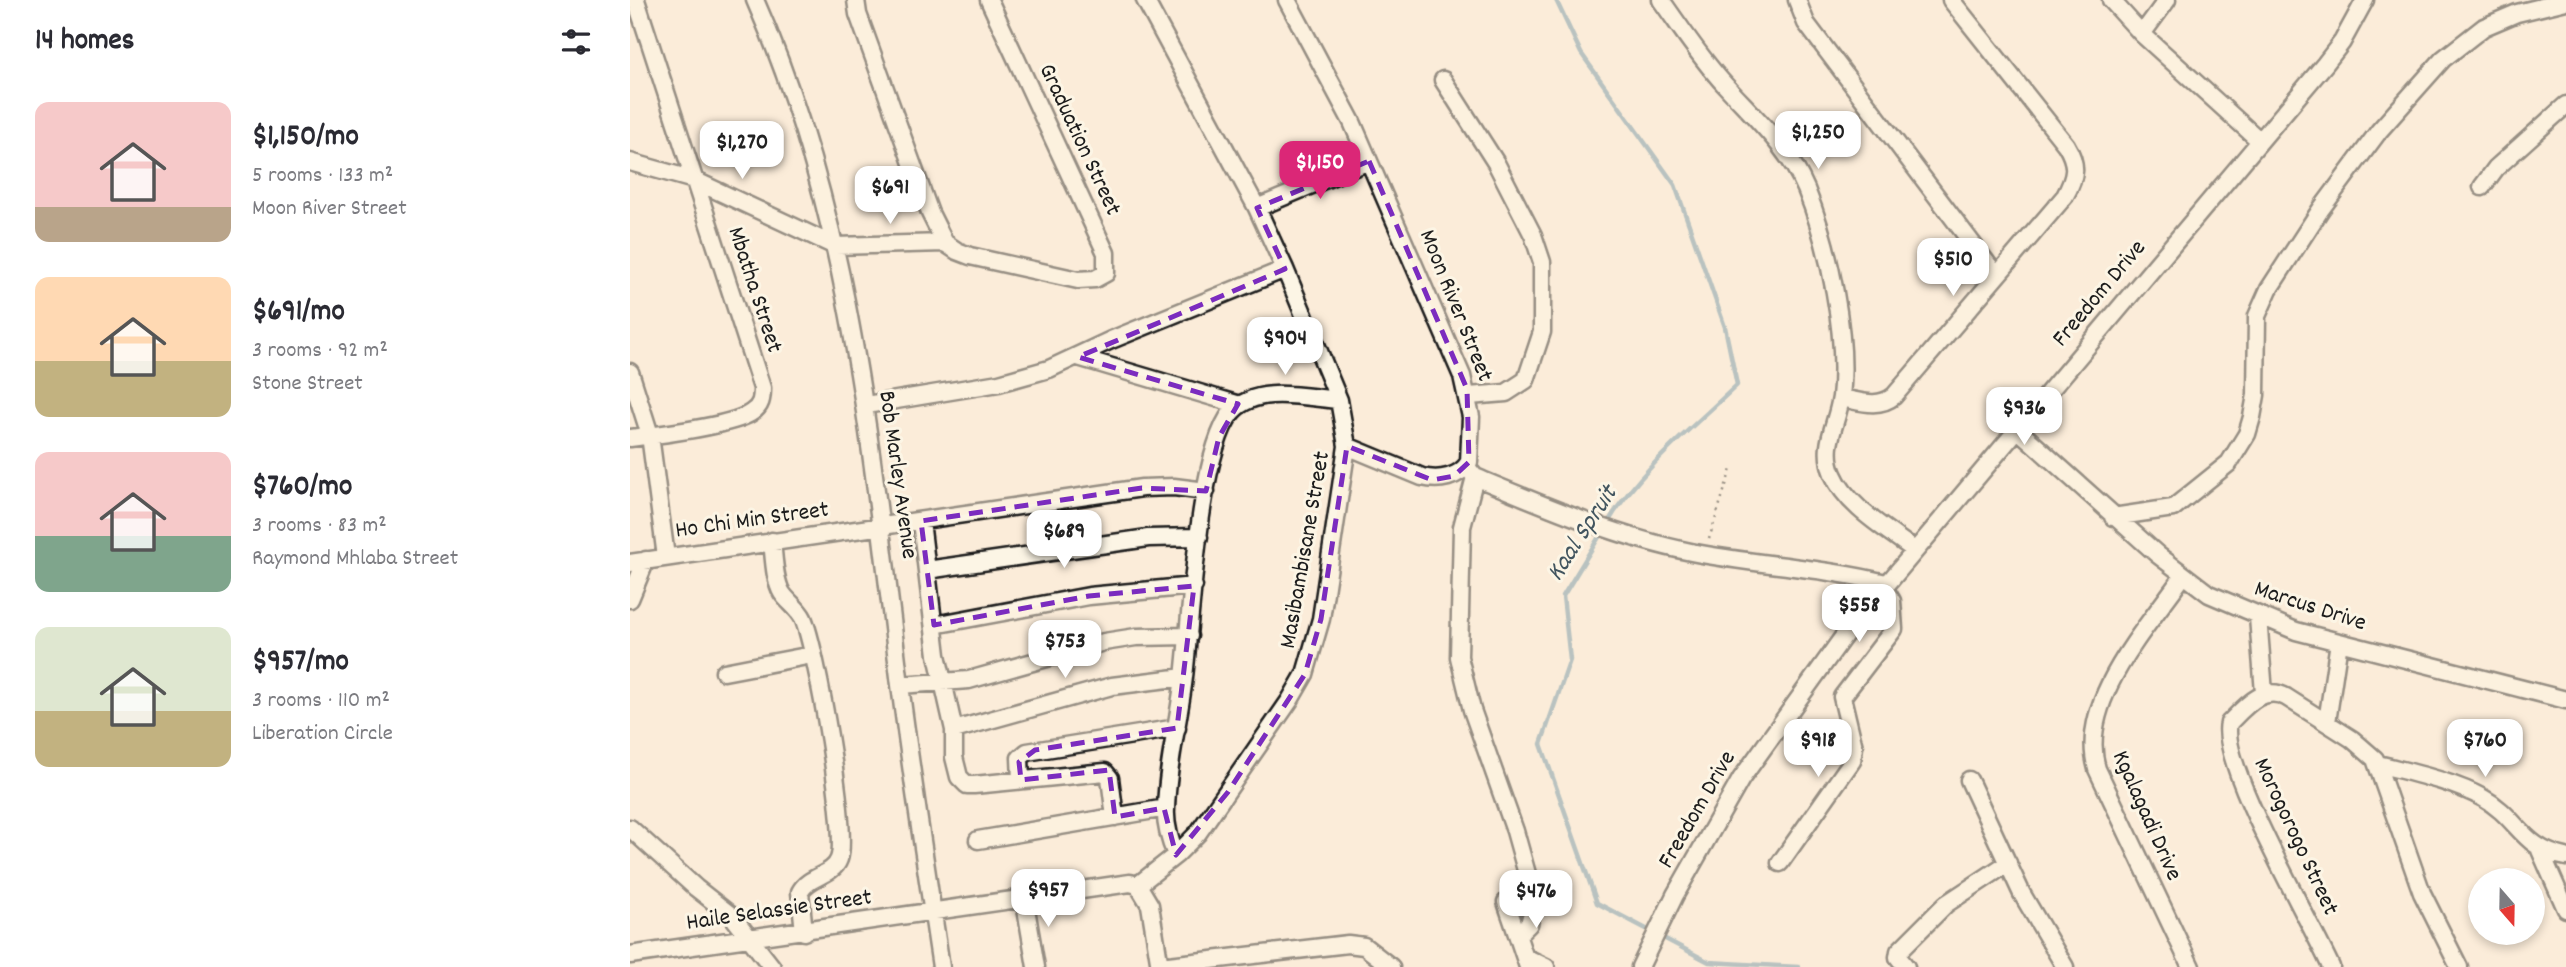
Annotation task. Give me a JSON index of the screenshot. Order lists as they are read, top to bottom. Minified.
{"streets":{"street":["Graduation Street","Mbatha Street","Freedom Drive","Moon River Street","Bob Marley Avenue","Ho Chi Min Street","Masibambisane Street","Marcus Drive","Kgalagadi Drive","Morogorogo Street","Haile Selassie Street"]},"crossings":[["Freedom Drive","Marcus Drive"],["Bob Marley Avenue","Ho Chi Min Street"],["Bob Marley Avenue","Haile Selassie Street"],["Marcus Drive","Kgalagadi Drive"]],"water":["Kaal Spruit"],"north":"bottom","page":{"heading":"14 homes","list":[{"name":"$1,150/mo","note":"5 rooms · 133 m² · Moon River Street"},{"name":"$691/mo","note":"3 rooms · 92 m² · Stone Street"},{"name":"$760/mo","note":"3 rooms · 83 m² · Raymond Mhlaba Street"},{"name":"$957/mo","note":"3 rooms · 110 m² · Liberation Circle"}],"price":["$1,250","$1,270","$1,150","$691","$510","$904","$936","$689","$558","$753","$918","$760","$957","$476"]}}
